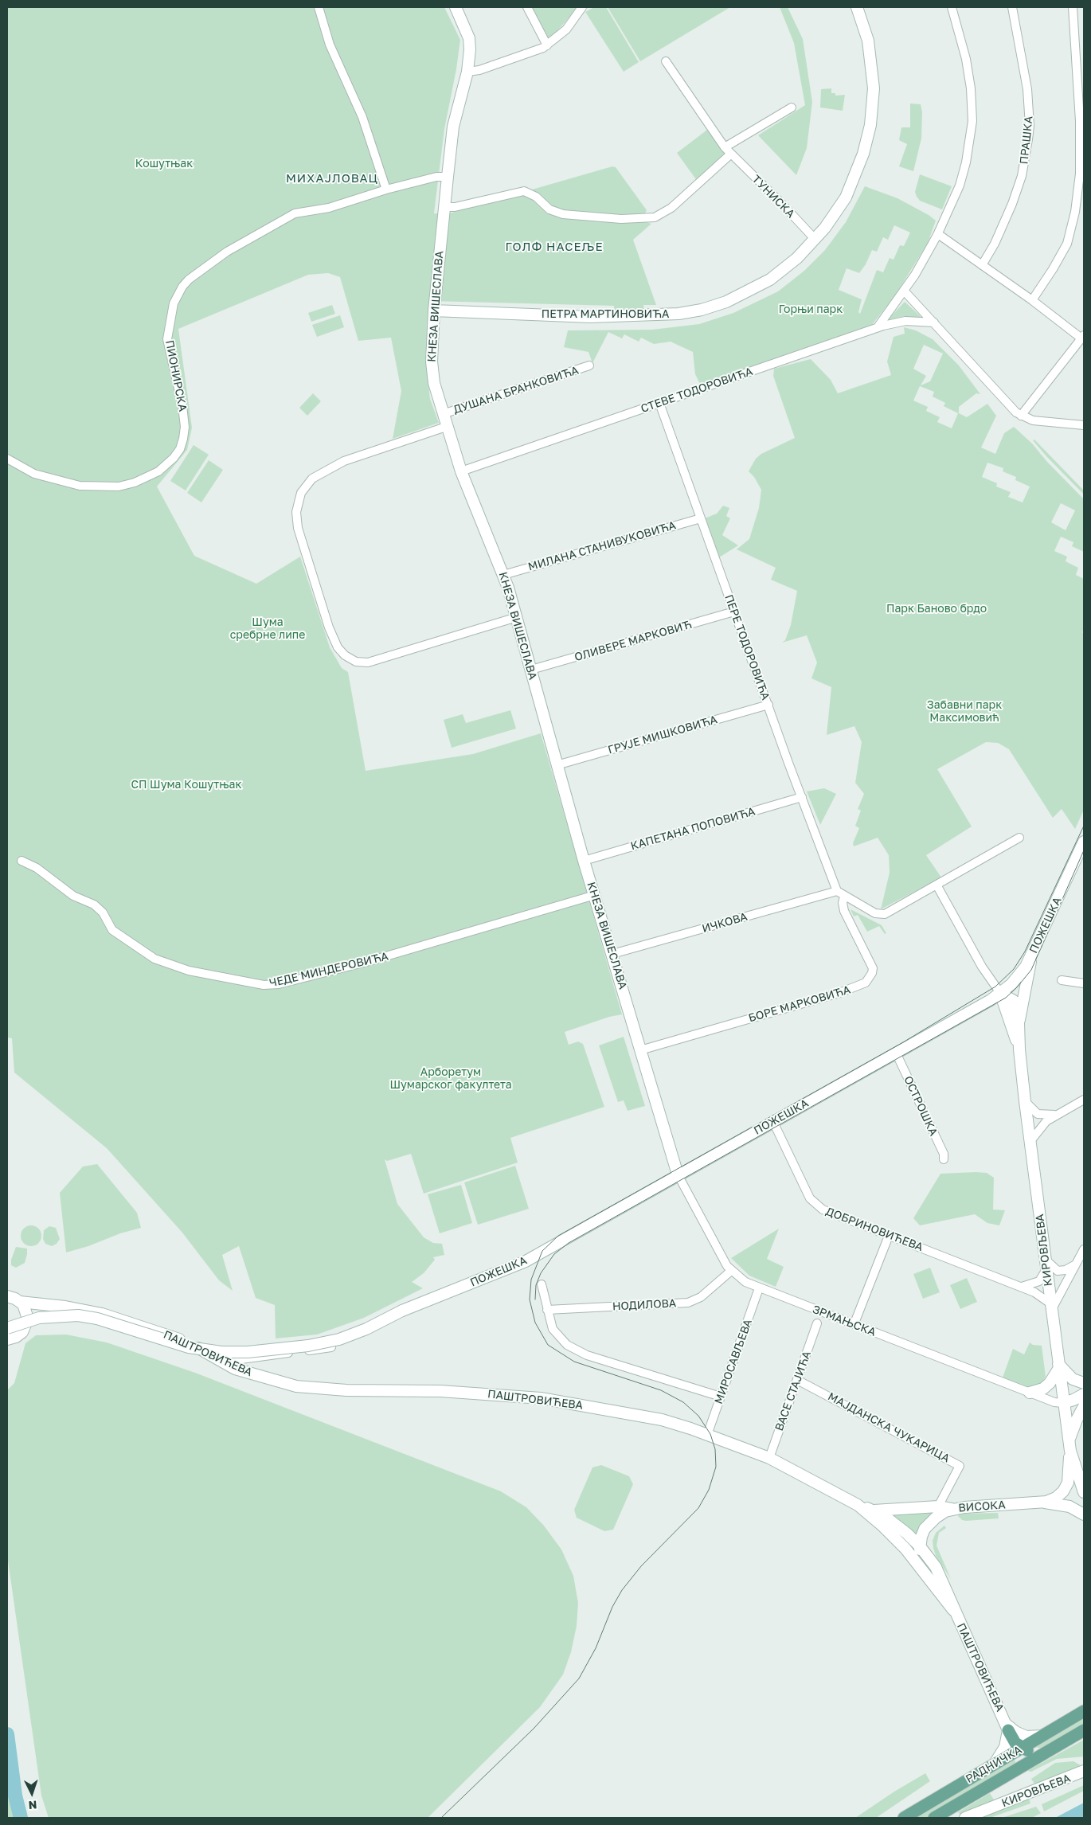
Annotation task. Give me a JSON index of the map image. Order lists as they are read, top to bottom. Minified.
{"streets":{"main road":["РАДНИЧКА"],"street":["ПРАШКА","ТУНИСКА","КНЕЗА ВИШЕСЛАВА","ПЕТРА МАРТИНОВИЋА","ПИОНИРСКА","ДУШАНА БРАНКОВИЋА","СТЕВЕ ТОДОРОВИЋА","МИЛАНА СТАНИВУКОВИЋА","ОЛИВЕРЕ МАРКОВИЋ","ПЕРЕ ТОДОРОВИЋА","ГРУЈЕ МИШКОВИЋА","КАПЕТАНА ПОПОВИЋА","ИЧКОВА","ПОЖЕШКА","ЧЕДЕ МИНДЕРОВИЋА","БОРЕ МАРКОВИЋА","ОСТРОШКА","ДОБРИНОВИЋЕВА","КИРОВЉЕВА","НОДИЛОВА","ЗРМАЊСКА","ПАШТРОВИЋЕВА","МИРОСАВЉЕВА","ВАСЕ СТАЈИЋА","МАЈДАНСКА ЧУКАРИЦА","ВИСОКА"]},"crossings":[["ТУНИСКА","ПЕТРА МАРТИНОВИЋА"],["КНЕЗА ВИШЕСЛАВА","ПЕТРА МАРТИНОВИЋА"],["КНЕЗА ВИШЕСЛАВА","ПИОНИРСКА"],["КНЕЗА ВИШЕСЛАВА","ДУШАНА БРАНКОВИЋА"],["КНЕЗА ВИШЕСЛАВА","СТЕВЕ ТОДОРОВИЋА"],["КНЕЗА ВИШЕСЛАВА","МИЛАНА СТАНИВУКОВИЋА"],["КНЕЗА ВИШЕСЛАВА","ОЛИВЕРЕ МАРКОВИЋ"],["КНЕЗА ВИШЕСЛАВА","ГРУЈЕ МИШКОВИЋА"],["КНЕЗА ВИШЕСЛАВА","КАПЕТАНА ПОПОВИЋА"],["КНЕЗА ВИШЕСЛАВА","ИЧКОВА"],["КНЕЗА ВИШЕСЛАВА","ПОЖЕШКА"],["КНЕЗА ВИШЕСЛАВА","ЧЕДЕ МИНДЕРОВИЋА"],["КНЕЗА ВИШЕСЛАВА","БОРЕ МАРКОВИЋА"],["КНЕЗА ВИШЕСЛАВА","ЗРМАЊСКА"],["СТЕВЕ ТОДОРОВИЋА","ПЕРЕ ТОДОРОВИЋА"],["МИЛАНА СТАНИВУКОВИЋА","ПЕРЕ ТОДОРОВИЋА"],["ОЛИВЕРЕ МАРКОВИЋ","ПЕРЕ ТОДОРОВИЋА"],["ПЕРЕ ТОДОРОВИЋА","ГРУЈЕ МИШКОВИЋА"],["ПЕРЕ ТОДОРОВИЋА","КАПЕТАНА ПОПОВИЋА"],["ПЕРЕ ТОДОРОВИЋА","ИЧКОВА"],["ПОЖЕШКА","ОСТРОШКА"],["ПОЖЕШКА","ДОБРИНОВИЋЕВА"],["ПОЖЕШКА","КИРОВЉЕВА"],["ПОЖЕШКА","ЗРМАЊСКА"],["ДОБРИНОВИЋЕВА","КИРОВЉЕВА"],["КИРОВЉЕВА","ЗРМАЊСКА"],["КИРОВЉЕВА","ВИСОКА"],["НОДИЛОВА","ЗРМАЊСКА"],["ЗРМАЊСКА","МИРОСАВЉЕВА"],["ПАШТРОВИЋЕВА","МИРОСАВЉЕВА"],["ПАШТРОВИЋЕВА","ВАСЕ СТАЈИЋА"],["ПАШТРОВИЋЕВА","ВИСОКА"],["ПАШТРОВИЋЕВА","РАДНИЧКА"],["ВАСЕ СТАЈИЋА","МАЈДАНСКА ЧУКАРИЦА"]],"districts":["МИХАЈЛОВАЦ","ГОЛФ НАСЕЉЕ"],"parks":["Кошутњак","Горњи парк","Парк Баново брдо","Шума сребрне липе","Забавни парк Максимовић","СП Шума Кошутњак","Арборетум Шумарског факултета"],"north":"bottom"}
